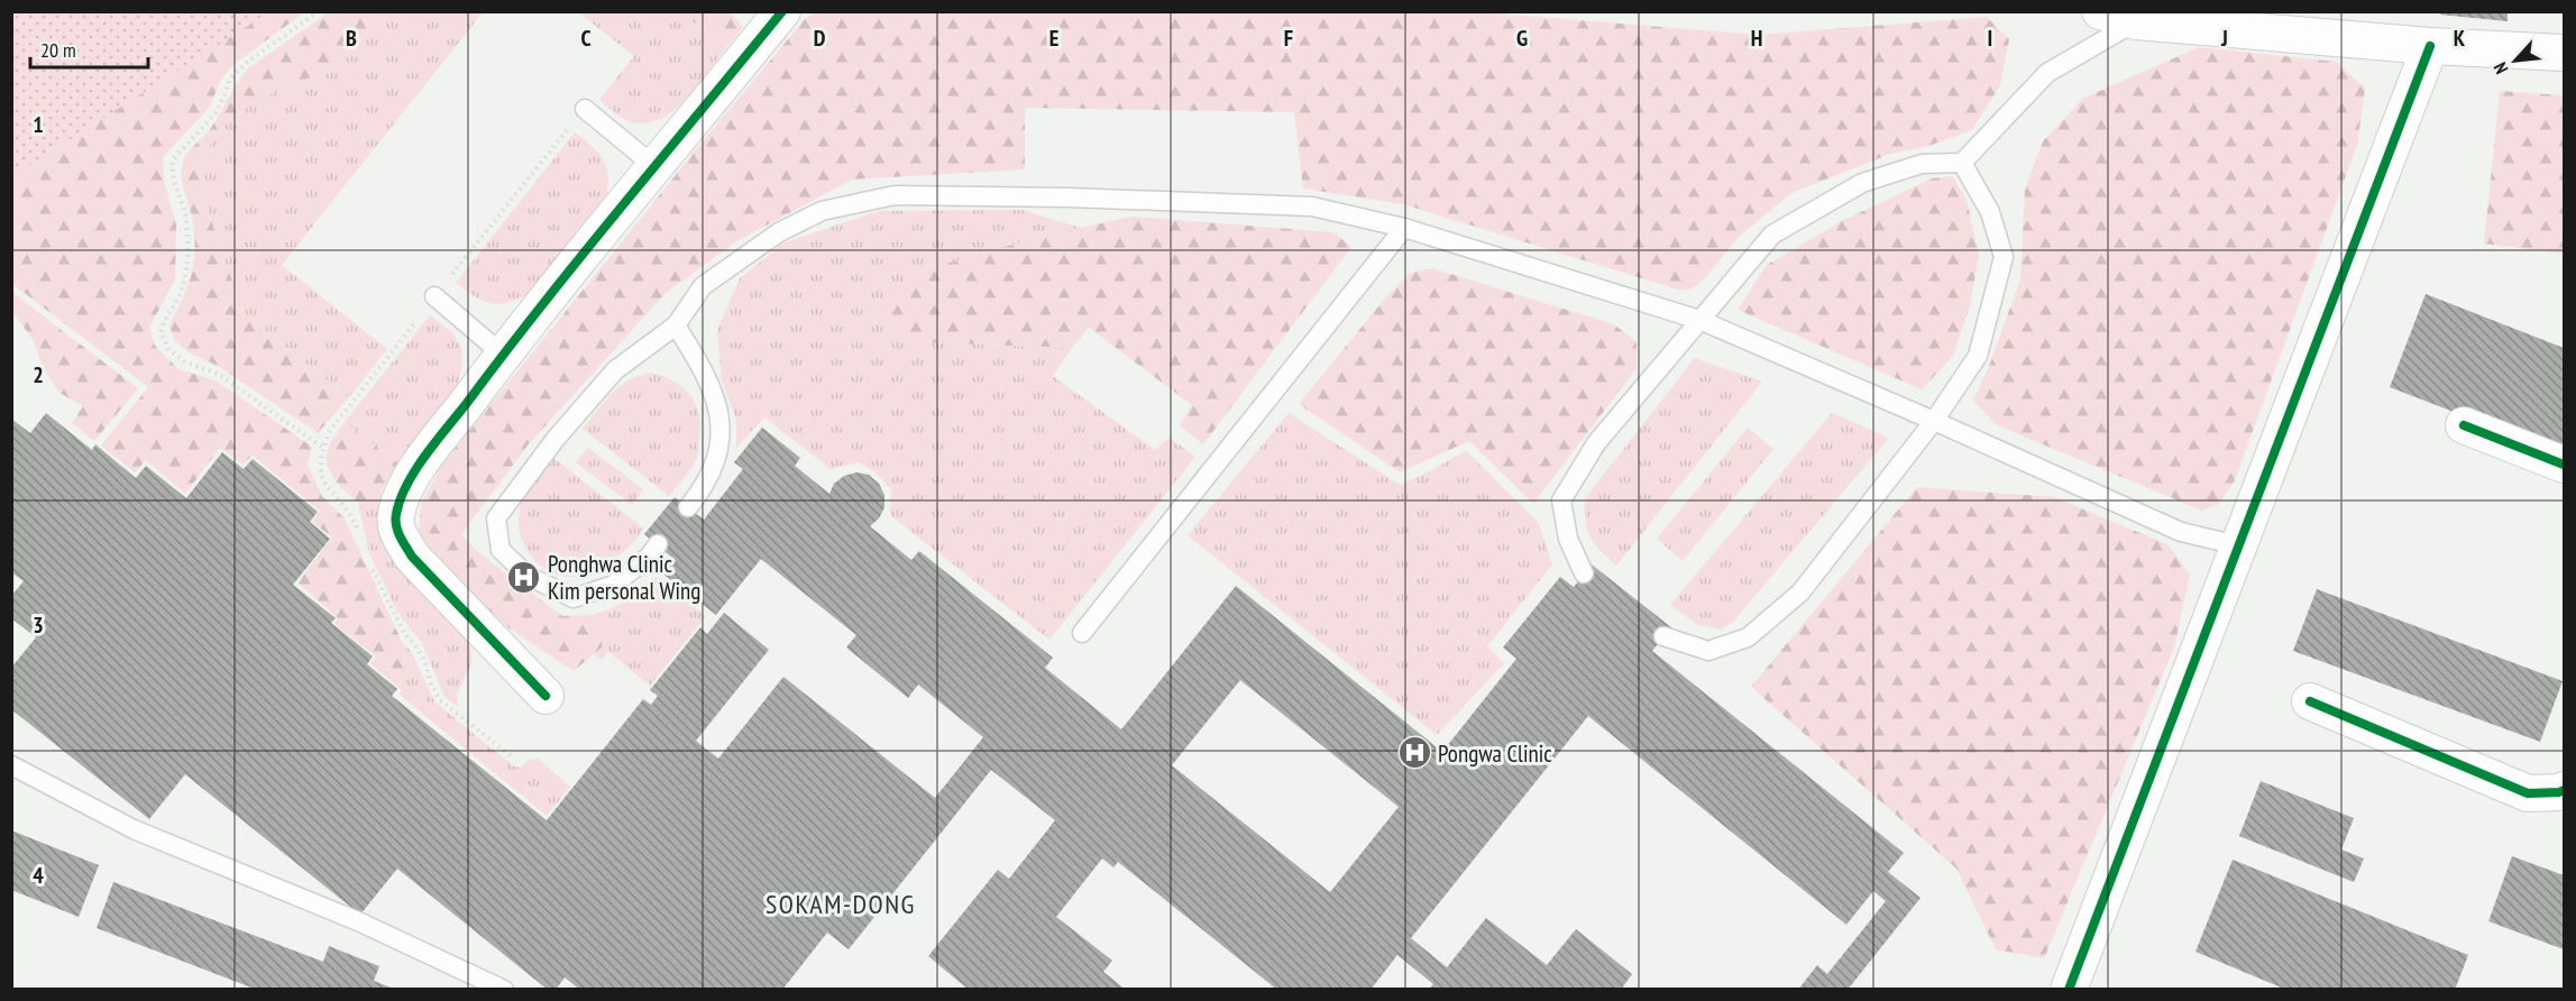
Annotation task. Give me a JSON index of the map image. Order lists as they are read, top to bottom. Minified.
{"districts":["SOKAM-DONG"],"places":{"hospital":["Ponghwa Clinic Kim personal Wing","Pongwa Clinic"]},"scale_bar":"20 m","north":"bottom left","grid":{"columns":["B","C","D","E","F","G","H","I","J","K"],"rows":["1","2","3","4"]}}
